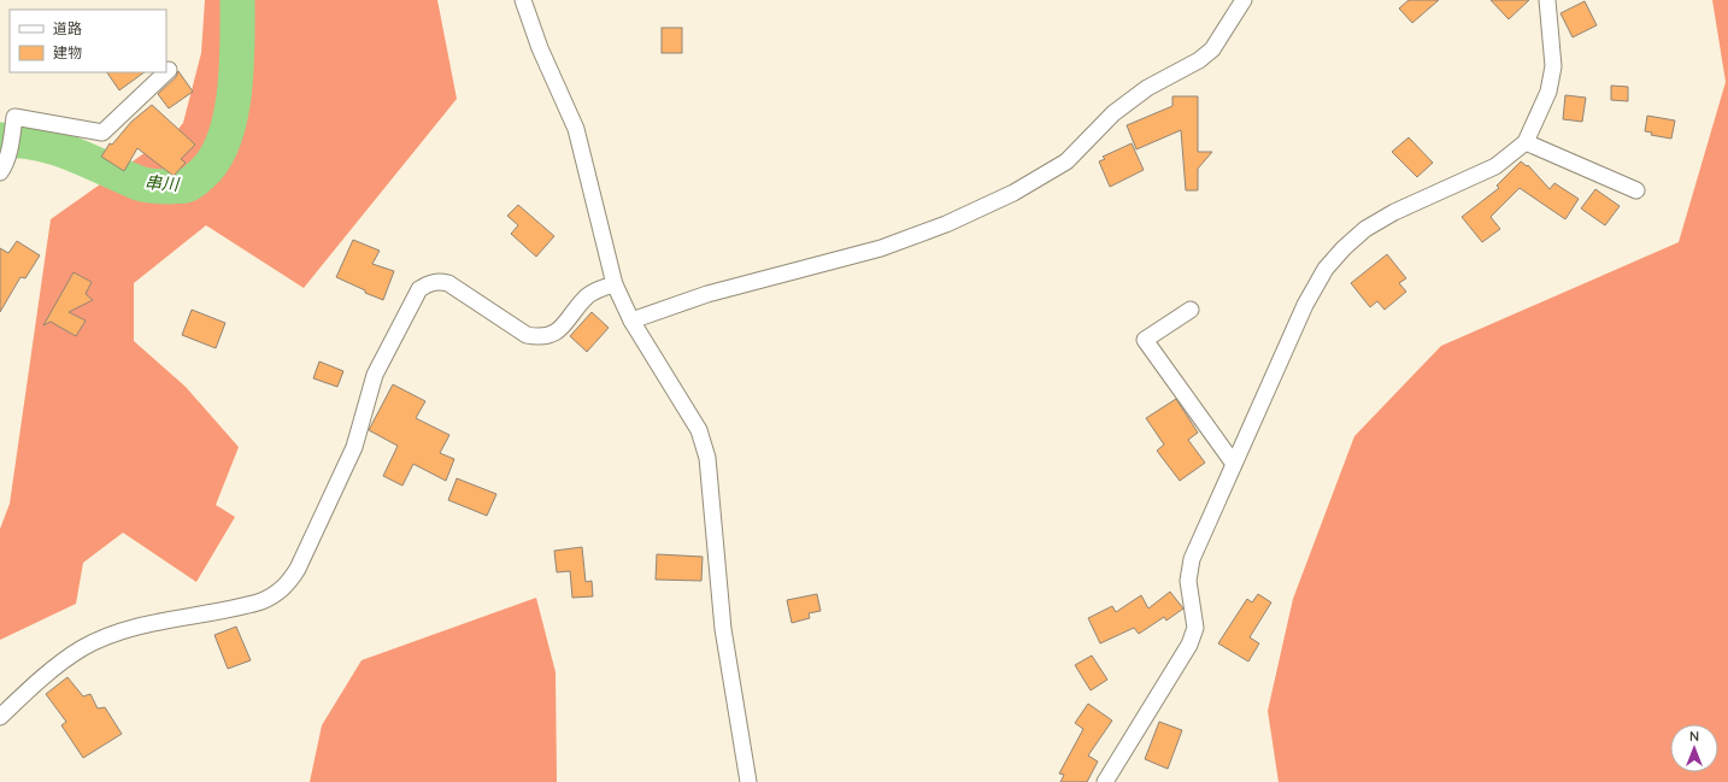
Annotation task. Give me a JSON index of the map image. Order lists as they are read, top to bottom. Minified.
{"water":["串川"],"legend":["道路","建物"],"north":"top"}
